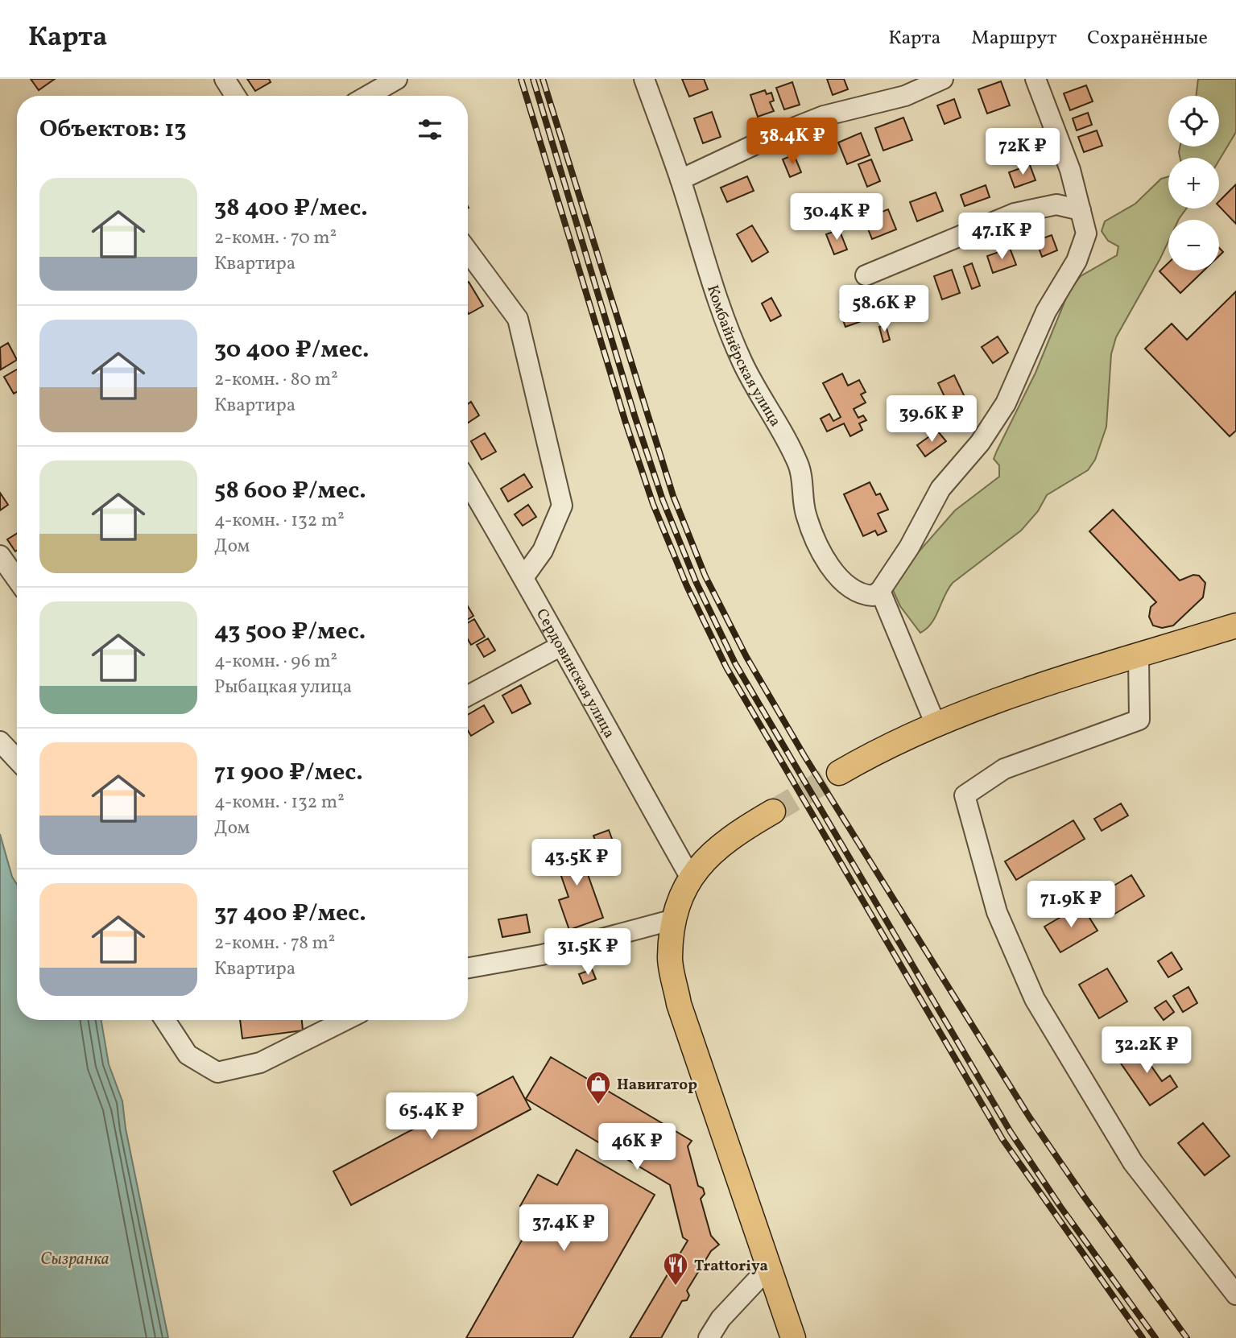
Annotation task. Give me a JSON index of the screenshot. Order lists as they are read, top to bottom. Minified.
{"streets":{"street":["Комбайнёрская улица","Сердовинская улица"]},"water":["Сызранка"],"places":{"shop":["Навигатор"],"restaurant":["Trattoriya"]},"page":{"header":"Карта","nav":["Карта","Маршрут","Сохранённые"],"map_buttons":["+","−"],"heading":"Объектов: 13","price":["38.4K ₽","72K ₽","30.4K ₽","47.1K ₽","58.6K ₽","39.6K ₽","43.5K ₽","71.9K ₽","31.5K ₽","32.2K ₽","65.4K ₽","46K ₽","37.4K ₽"],"list":[{"name":"38 400 ₽/мес.","note":"2-комн. · 70 m² · Квартира"},{"name":"30 400 ₽/мес.","note":"2-комн. · 80 m² · Квартира"},{"name":"58 600 ₽/мес.","note":"4-комн. · 132 m² · Дом"},{"name":"43 500 ₽/мес.","note":"4-комн. · 96 m² · Рыбацкая улица"},{"name":"71 900 ₽/мес.","note":"4-комн. · 132 m² · Дом"},{"name":"37 400 ₽/мес.","note":"2-комн. · 78 m² · Квартира"}]}}
